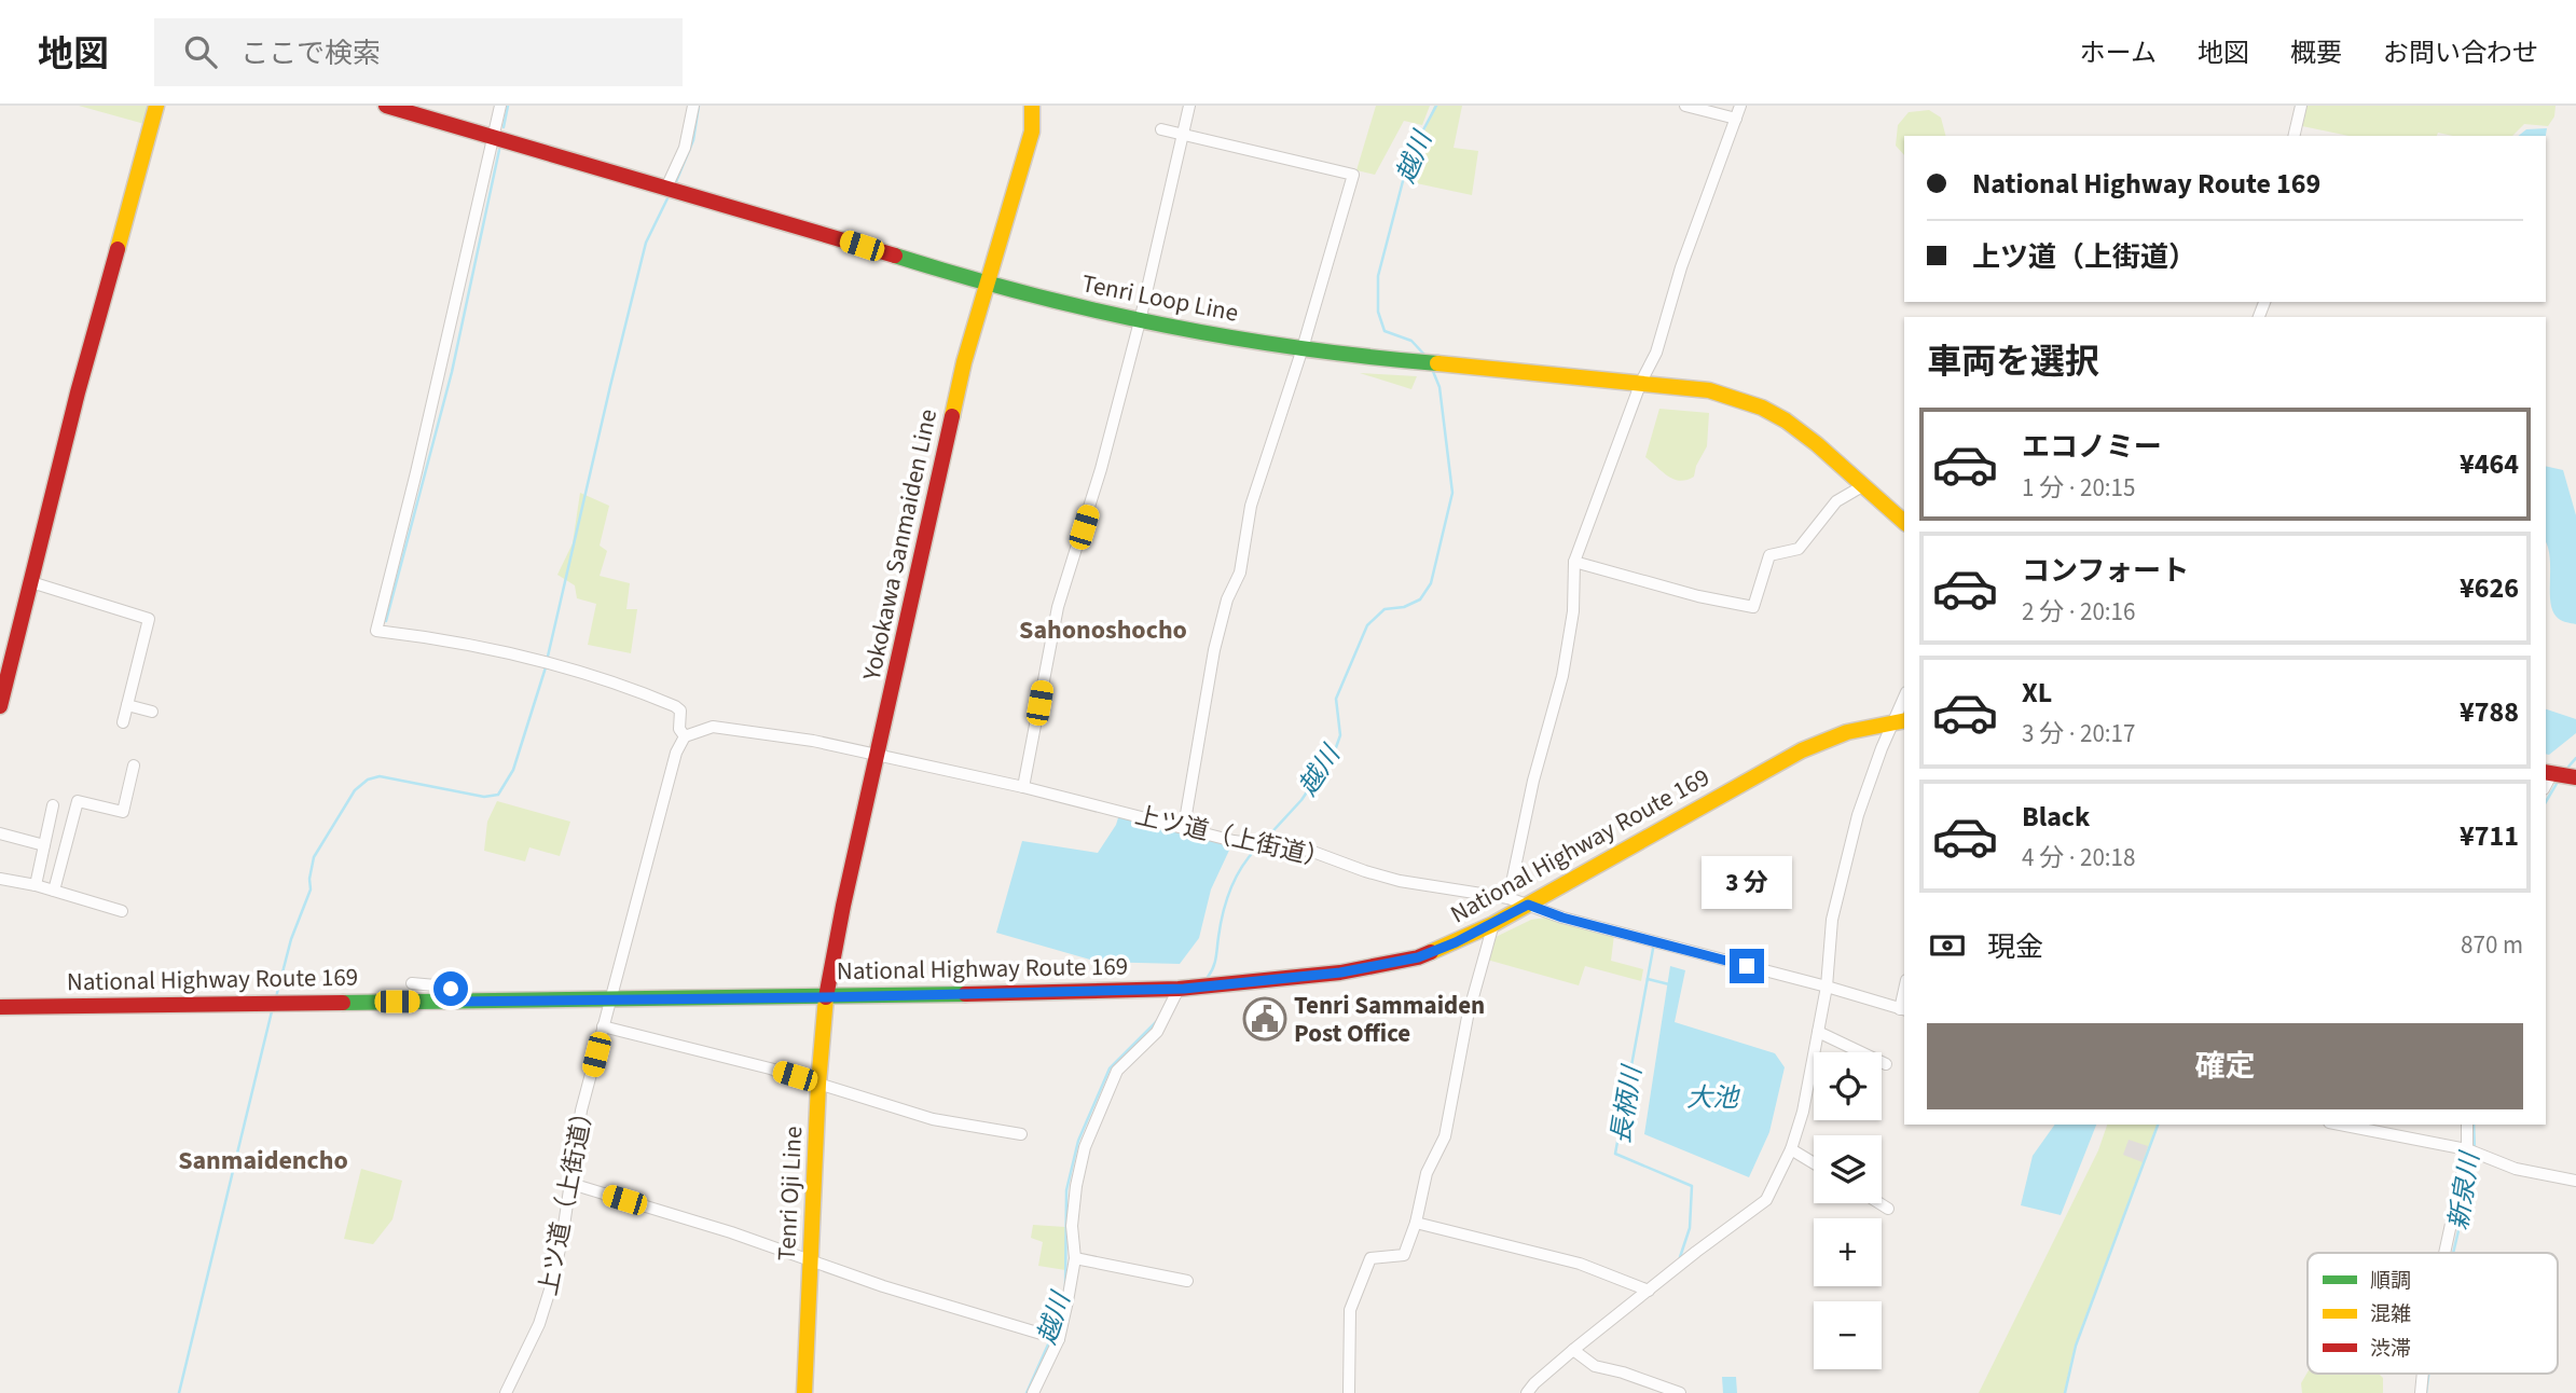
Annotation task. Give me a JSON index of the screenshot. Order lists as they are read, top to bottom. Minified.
{"streets":{"main road":["Tenri Loop Line","Yokokawa Sanmaiden Line","National Highway Route 169","Tenri Oji Line"],"street":["上ツ道（上街道）"]},"crossings":[["Tenri Loop Line","Yokokawa Sanmaiden Line"],["Yokokawa Sanmaiden Line","上ツ道（上街道）"],["Yokokawa Sanmaiden Line","National Highway Route 169"],["Yokokawa Sanmaiden Line","Tenri Oji Line"],["上ツ道（上街道）","National Highway Route 169"],["National Highway Route 169","Tenri Oji Line"]],"districts":["Sahonoshocho","Sanmaidencho"],"water":["越川","大池","長柄川","新泉川"],"places":{"public building":["Tenri Sammaiden Post Office"]},"legend":["順調","混雑","渋滞"],"page":{"header":"地図","search":"ここで検索","nav":["ホーム","地図","概要","お問い合わせ"],"banner":["National Highway Route 169","上ツ道（上街道）"],"heading":"車両を選択","list":[{"name":"エコノミー","note":"1 分 · 20:15","value":"¥464"},{"name":"コンフォート","note":"2 分 · 20:16","value":"¥626"},{"name":"XL","note":"3 分 · 20:17","value":"¥788"},{"name":"Black","note":"4 分 · 20:18","value":"¥711"}],"bubble":"3 分","pay":["現金","870 m"],"buttons":"確定","map_buttons":["+","−"]}}
